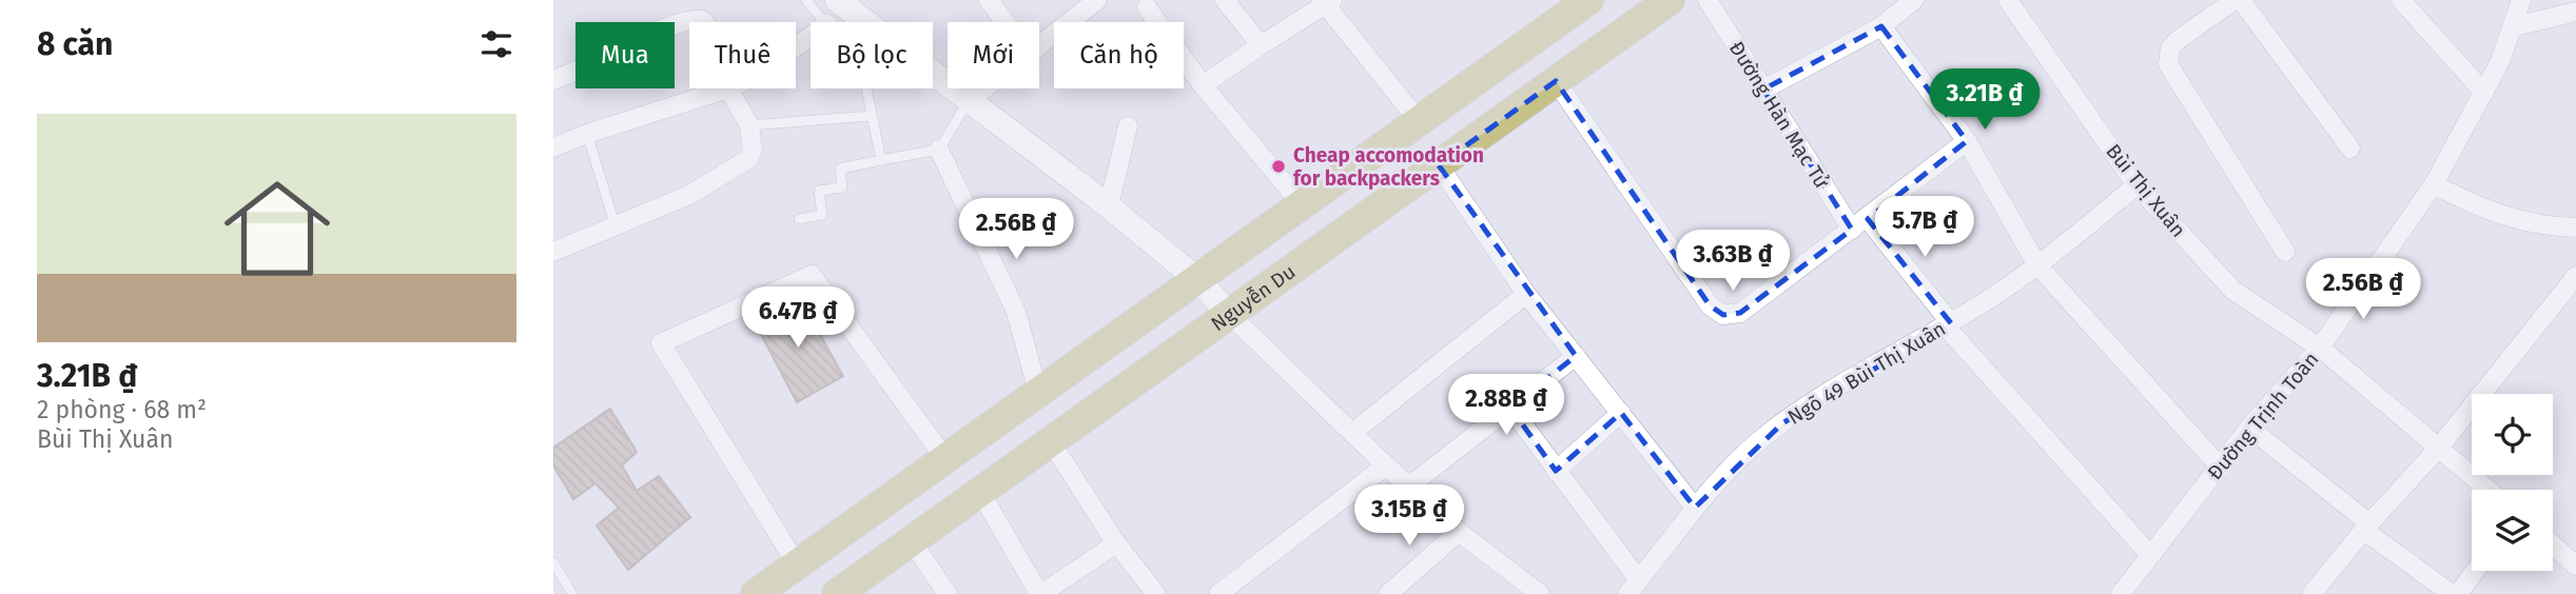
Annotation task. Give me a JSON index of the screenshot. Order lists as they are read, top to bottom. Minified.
{"streets":{"main road":["Nguyễn Du"],"street":["Đường Hàn Mạc Tử","Bùi Thị Xuân","Ngõ 49 Bùi Thị Xuân","Đường Trịnh Toàn"]},"crossings":[["Đường Hàn Mạc Tử","Ngõ 49 Bùi Thị Xuân"],["Đường Hàn Mạc Tử","Đường Trịnh Toàn"],["Bùi Thị Xuân","Ngõ 49 Bùi Thị Xuân"],["Bùi Thị Xuân","Đường Trịnh Toàn"]],"places":["Cheap accomodation for backpackers"],"page":{"heading":"8 căn","chip":["Mua","Thuê","Bộ lọc","Mới","Căn hộ"],"price":["3.21B ₫","5.7B ₫","2.56B ₫","3.63B ₫","2.56B ₫","6.47B ₫","2.88B ₫","3.15B ₫"],"list":[{"name":"3.21B ₫","note":"2 phòng · 68 m² · Bùi Thị Xuân"}]}}
